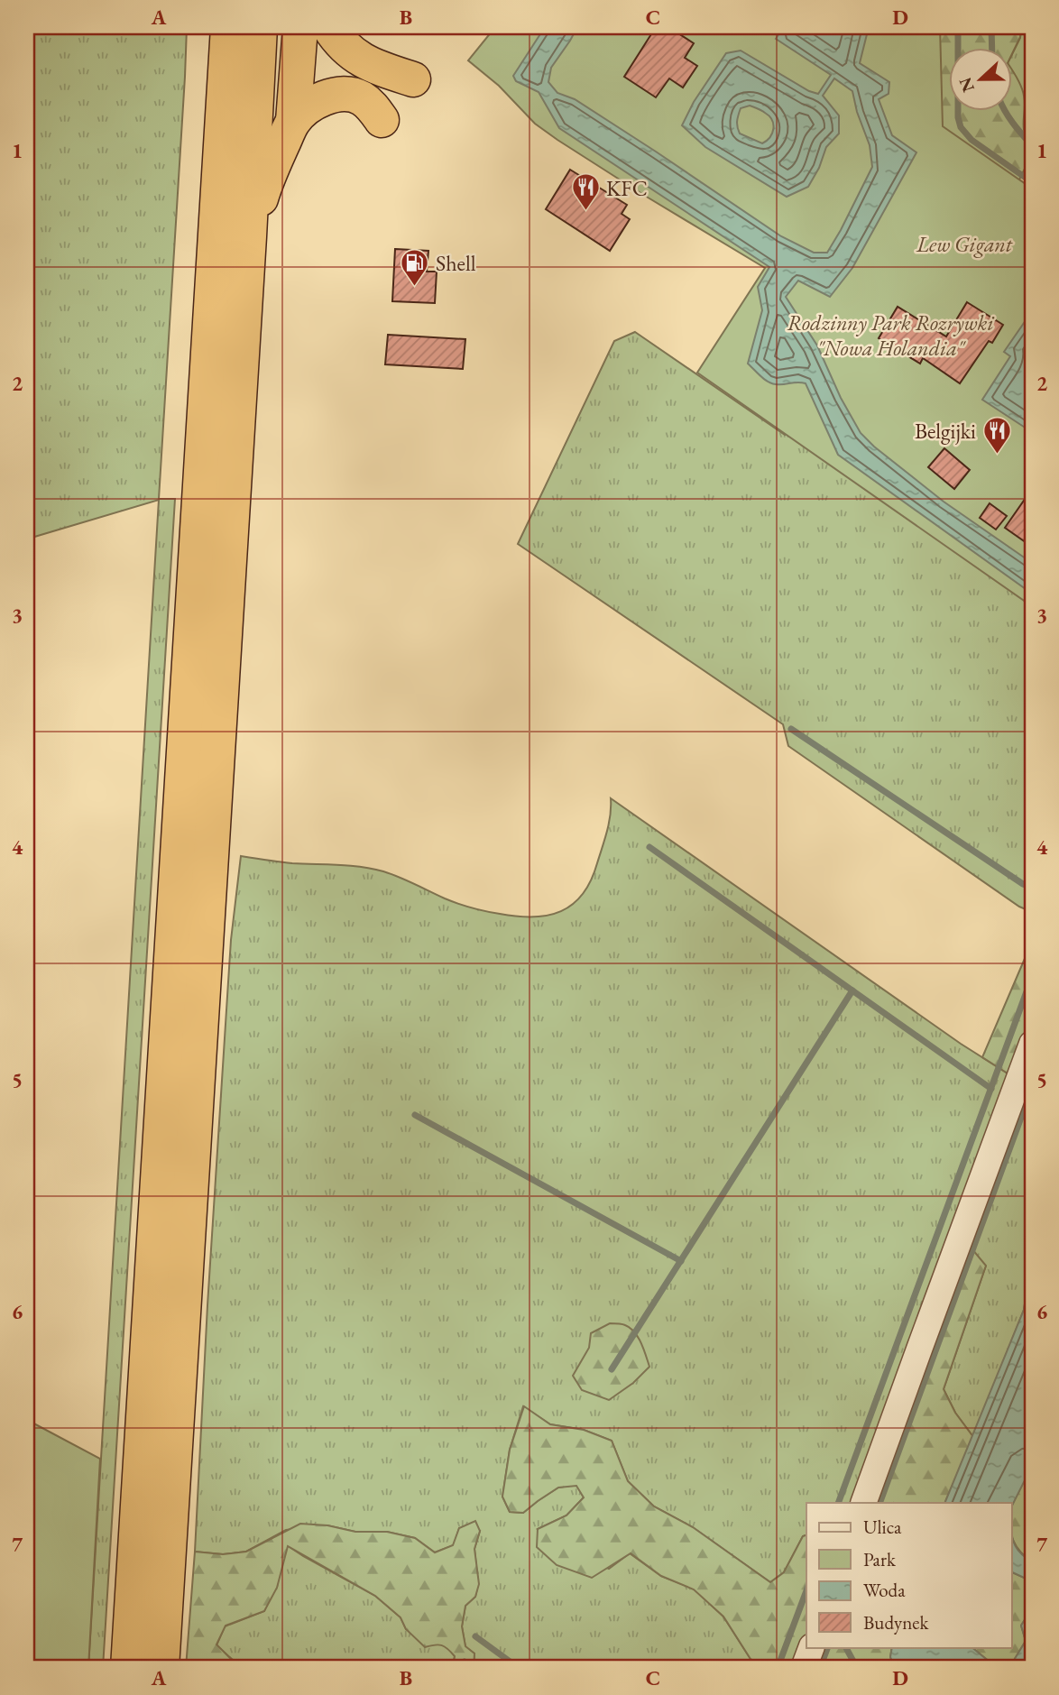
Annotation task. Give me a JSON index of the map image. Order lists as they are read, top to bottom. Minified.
{"parks":["Lew Gigant","Rodzinny Park Rozrywki \"Nowa Holandia\""],"places":{"restaurant":["KFC","Belgijki"],"fuel station":["Shell"]},"legend":["Ulica","Park","Woda","Budynek"],"north":"left","grid":{"columns":["A","B","C","D"],"rows":["1","2","3","4","5","6","7"]}}
